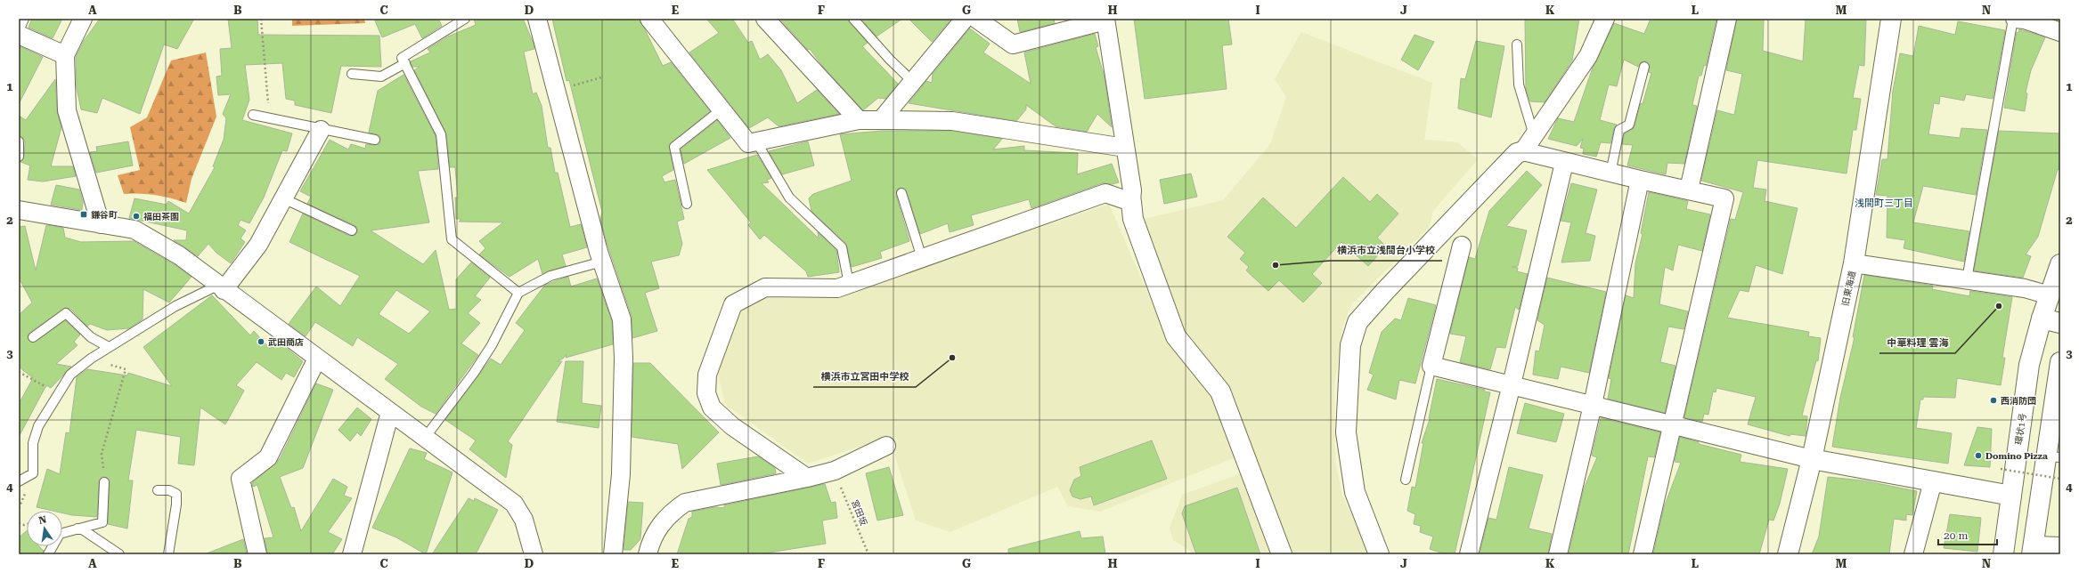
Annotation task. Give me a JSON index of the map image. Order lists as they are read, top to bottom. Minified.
{"streets":{"street":["旧東海道","環状1号"],"path":["宮田坂"]},"districts":["浅間町三丁目"],"places":{"transit":["鎌谷町"],"other":["福田茶園","横浜市立浅間台小学校","中華料理 雲海","武田商店","横浜市立宮田中学校","西消防団","Domino Pizza"]},"scale_bar":"20 m","north":"top","grid":{"columns":["A","B","C","D","E","F","G","H","I","J","K","L","M","N"],"rows":["1","2","3","4"]}}
